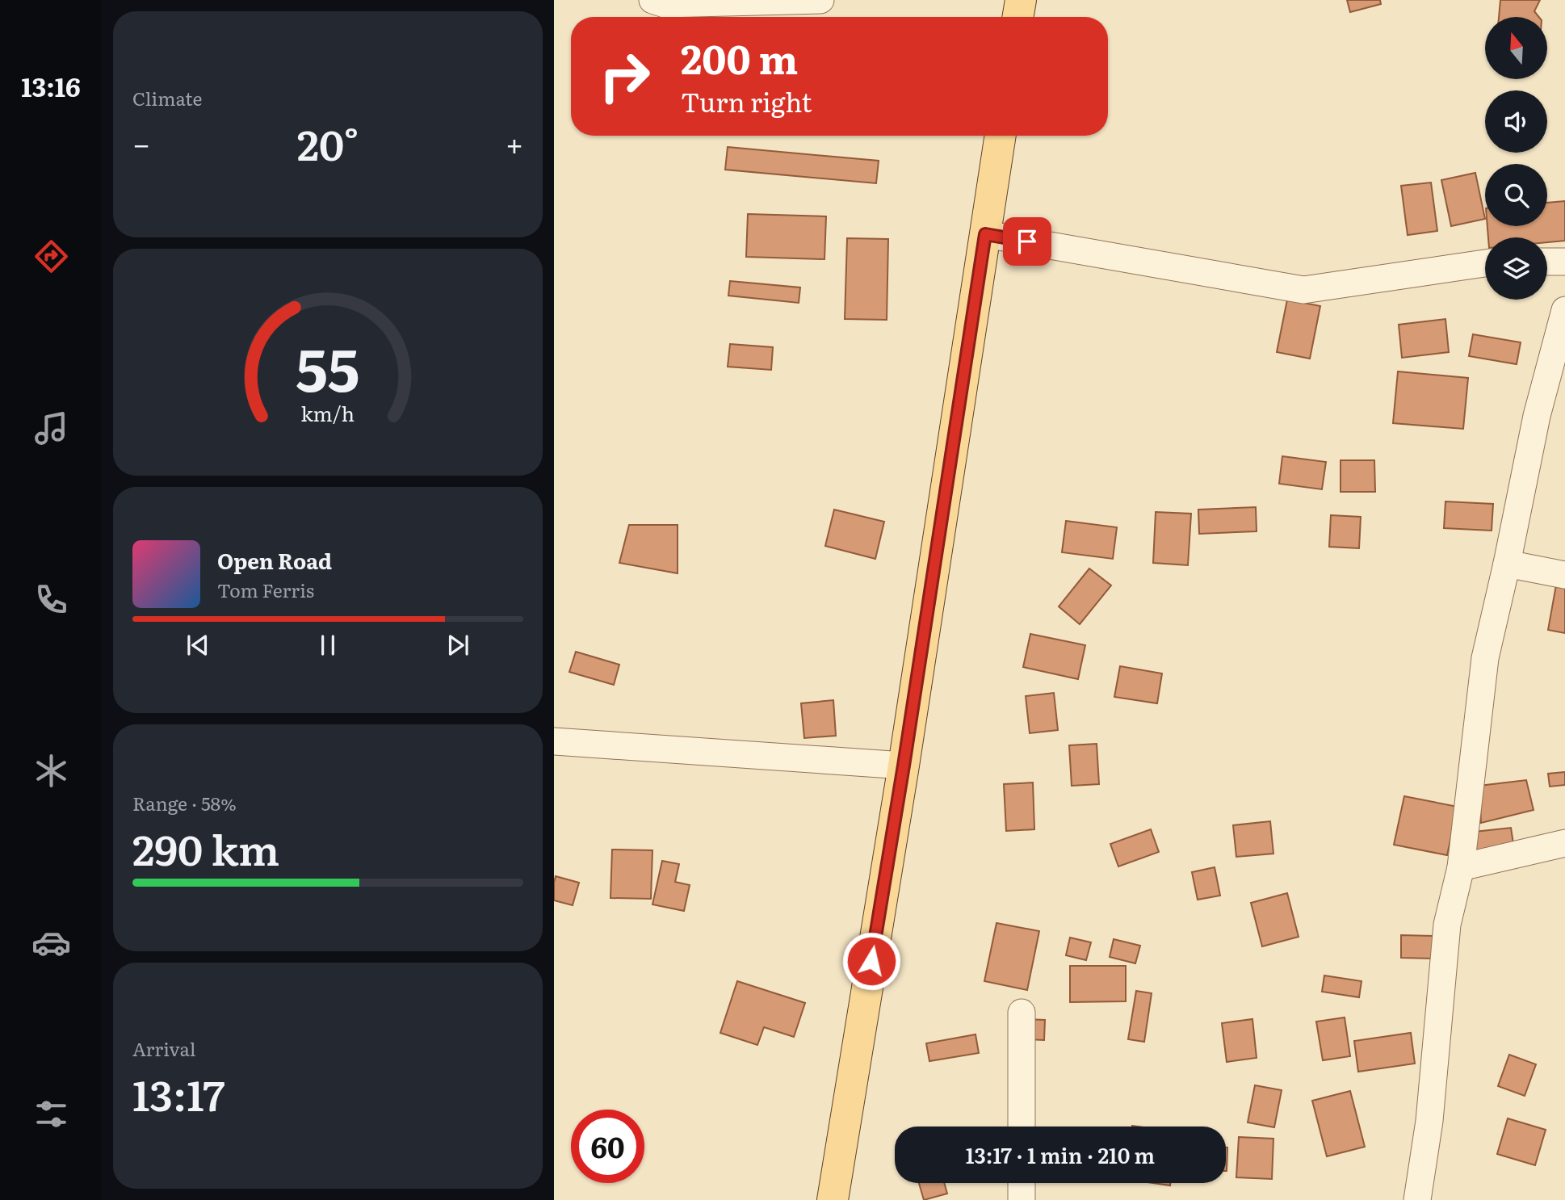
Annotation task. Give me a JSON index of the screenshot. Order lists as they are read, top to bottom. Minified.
{"north":"top","page":{"tabs":"13:16","tile":["Climate",["Range · 58%","290 km"],["Arrival","13:17"]],"turn":["200 m","Turn right"],"heat":["−","20°","+"],"song":["Open Road","Tom Ferris"],"limit":"60","trip":"13:17 · 1 min · 210 m","gauge":["55","km/h"]}}
